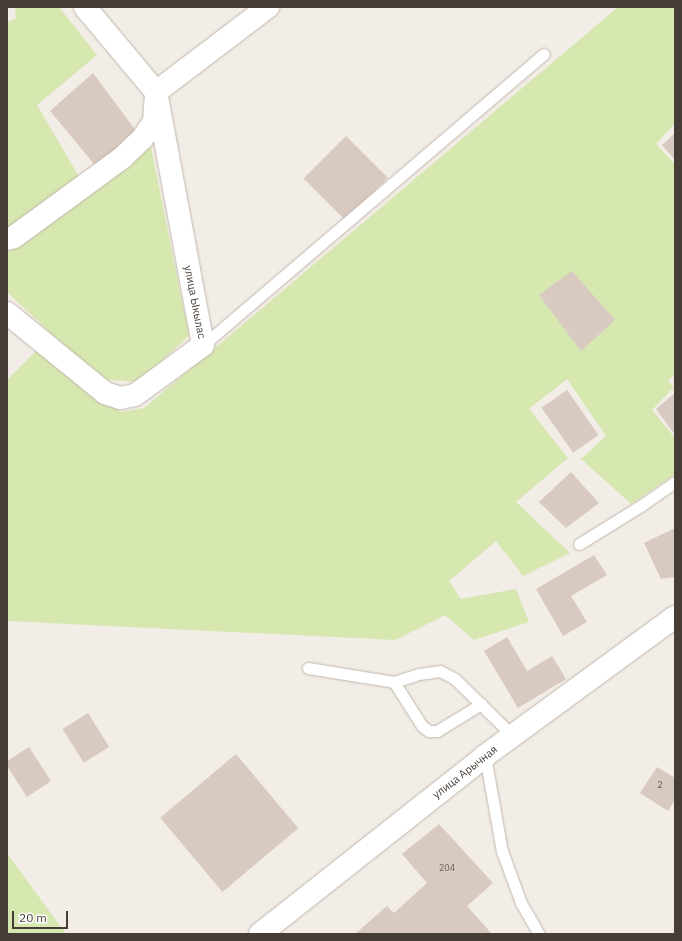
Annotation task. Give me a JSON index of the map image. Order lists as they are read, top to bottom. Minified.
{"streets":{"street":["улица Ыкылас","улица Арычная"]},"house_numbers":["2","204"],"scale_bar":"20 m"}
